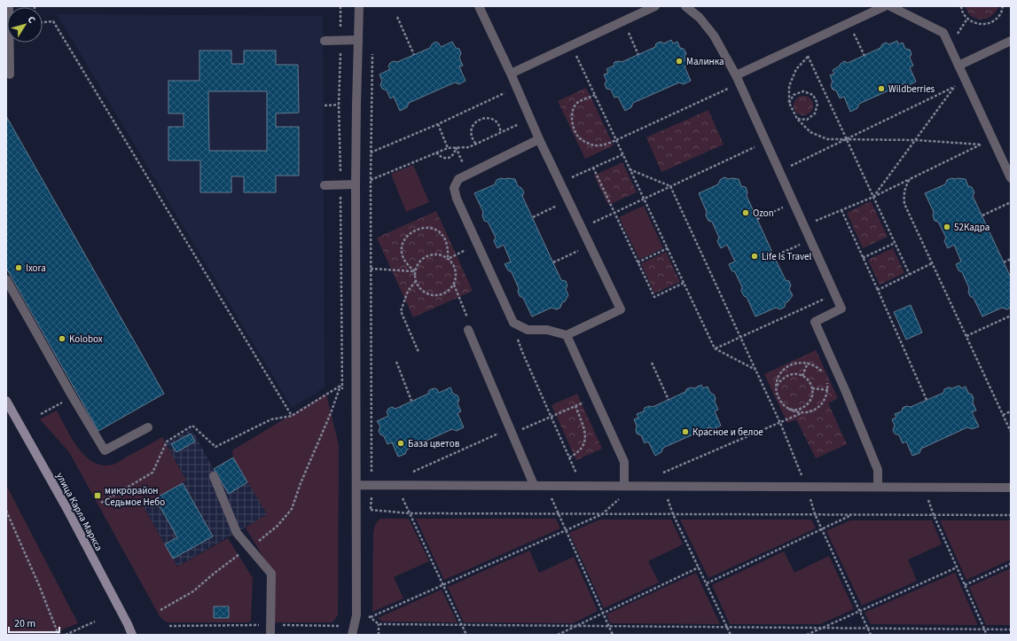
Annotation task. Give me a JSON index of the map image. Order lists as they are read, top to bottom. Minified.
{"streets":{"main road":["улица Карла Маркса"]},"places":{"other":["Малинка","Wildberries","Ozon","52Кадра","Life Is Travel","Ixora","Kolobox","Красное и белое","База цветов"],"transit":["микрорайон Седьмое Небо"]},"scale_bar":"20 m","north":"top right"}
